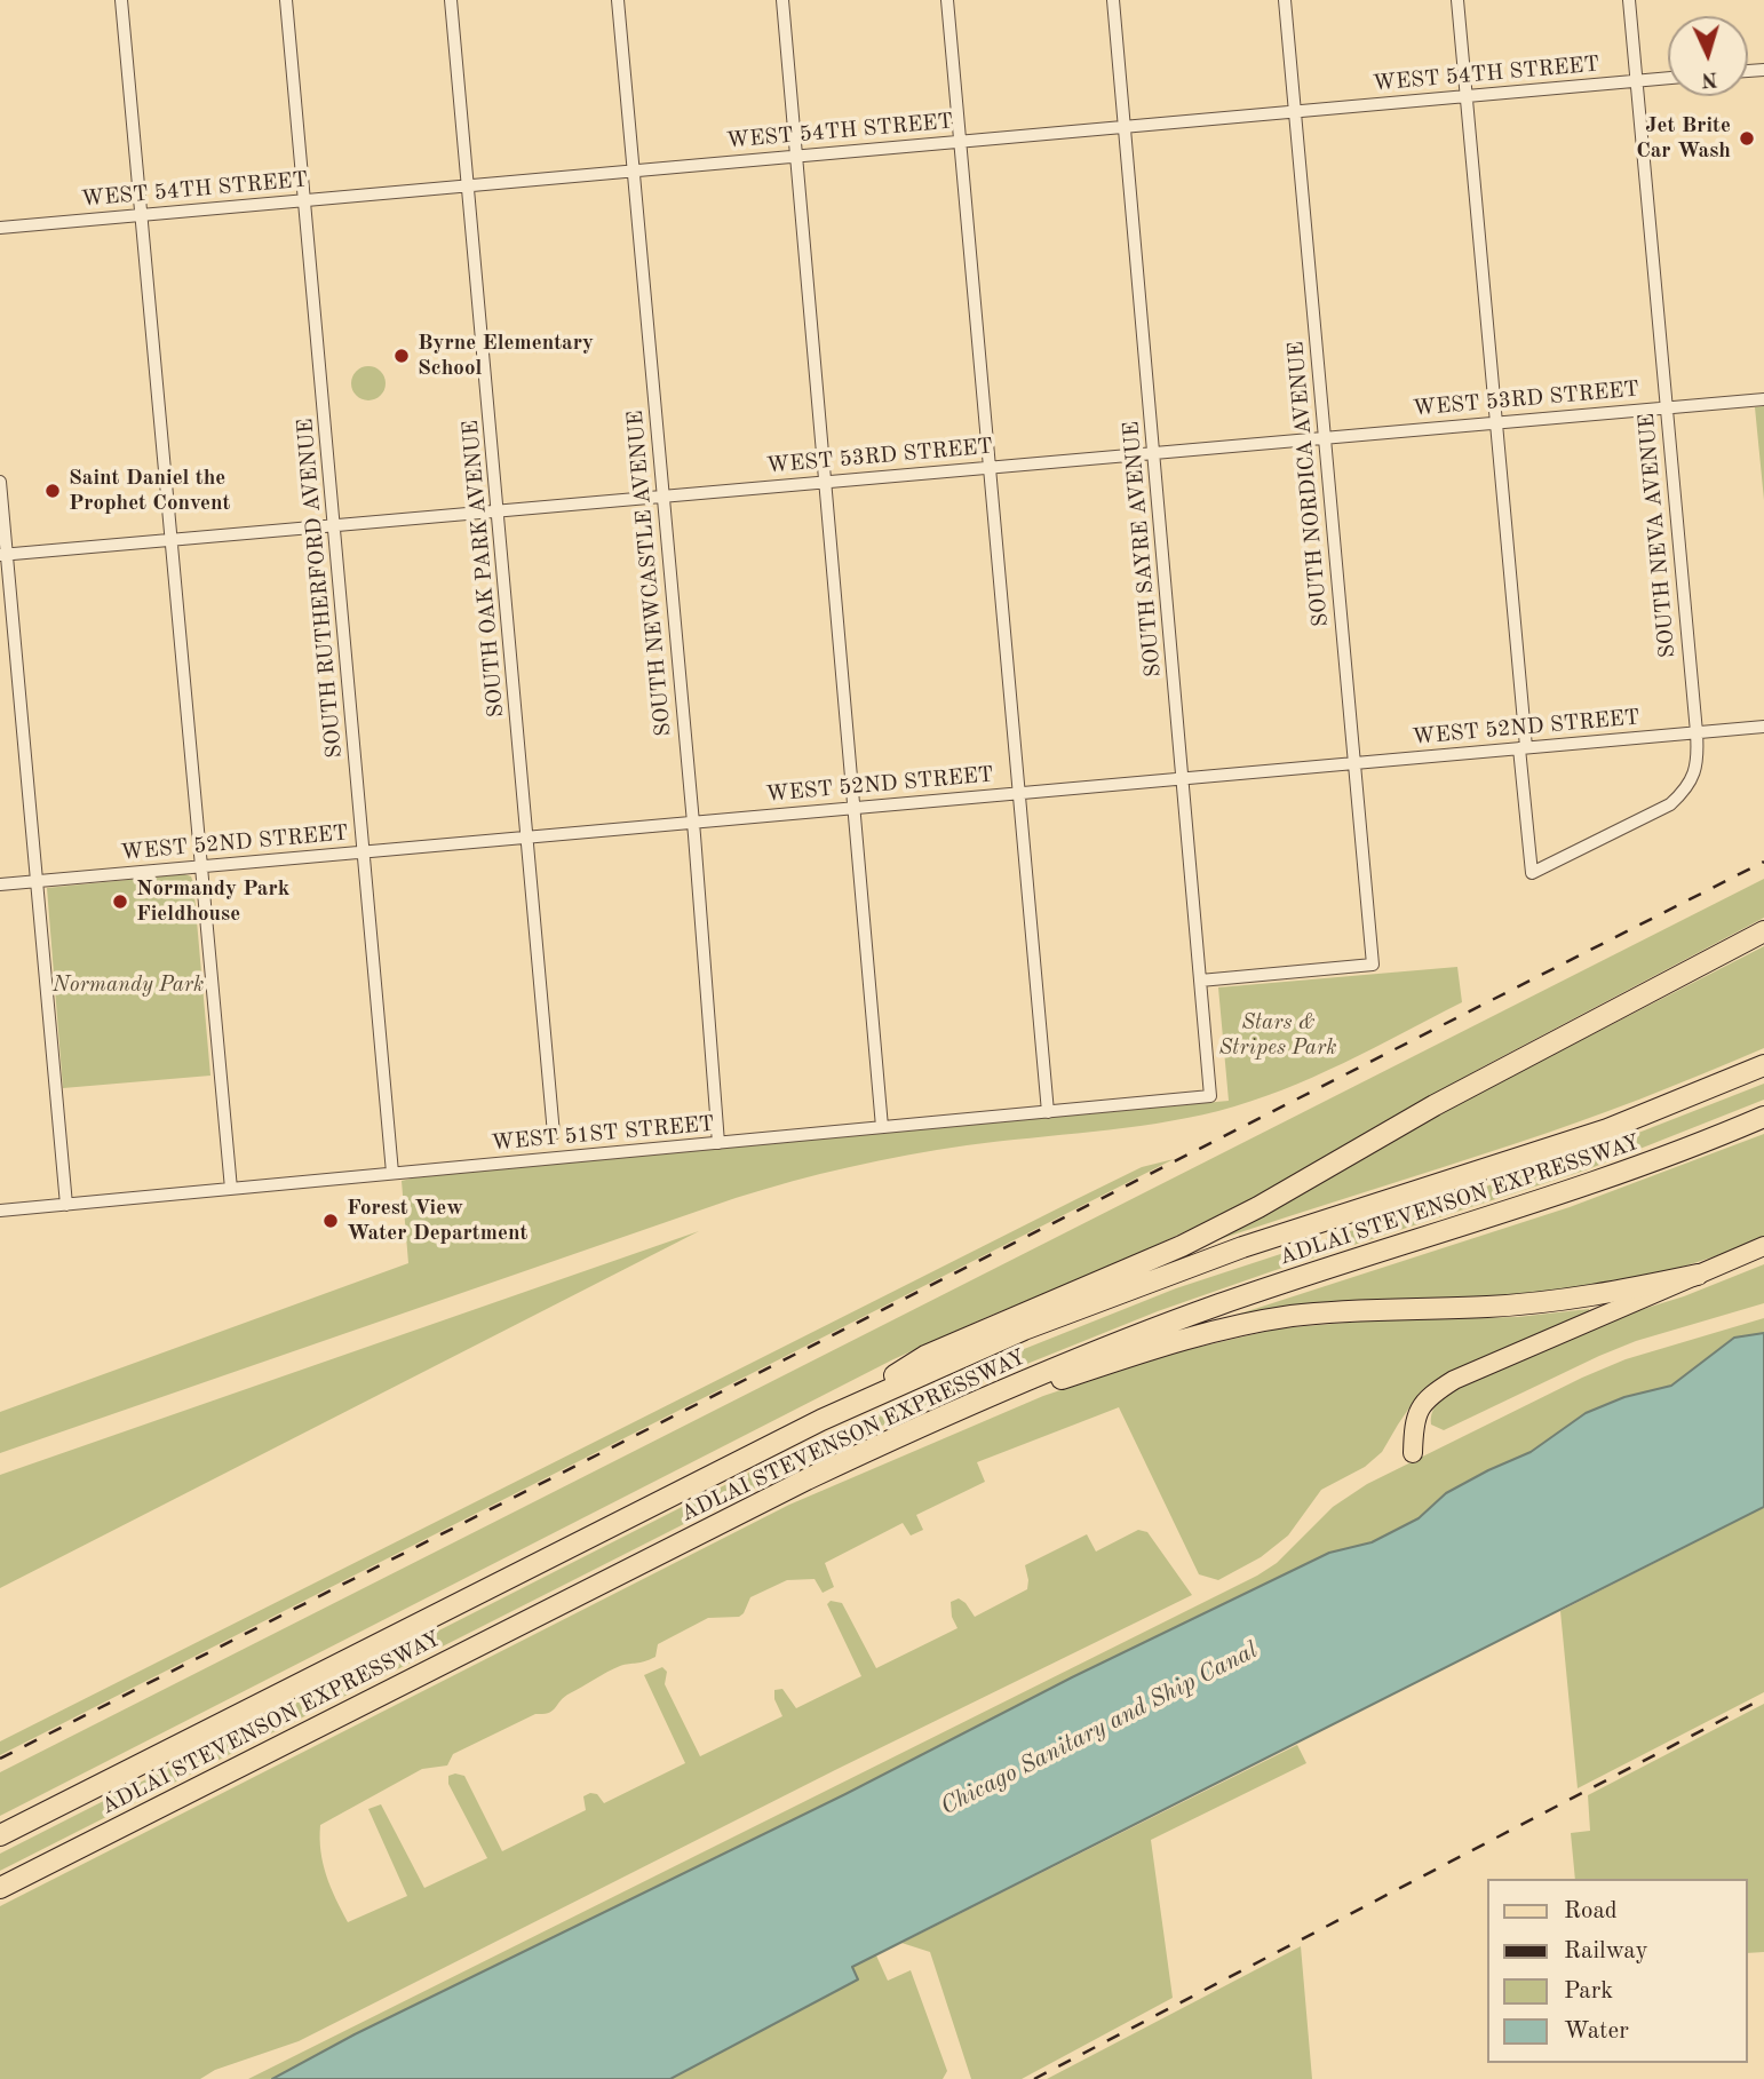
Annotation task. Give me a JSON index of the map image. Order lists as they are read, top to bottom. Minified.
{"streets":{"highway":["ADLAI STEVENSON EXPRESSWAY"],"street":["WEST 54TH STREET","WEST 53RD STREET","SOUTH NORDICA AVENUE","SOUTH NEVA AVENUE","SOUTH SAYRE AVENUE","SOUTH OAK PARK AVENUE","SOUTH NEWCASTLE AVENUE","SOUTH RUTHERFORD AVENUE","WEST 52ND STREET","WEST 51ST STREET"]},"crossings":[["WEST 54TH STREET","SOUTH NORDICA AVENUE"],["WEST 54TH STREET","SOUTH NEVA AVENUE"],["WEST 54TH STREET","SOUTH SAYRE AVENUE"],["WEST 54TH STREET","SOUTH OAK PARK AVENUE"],["WEST 54TH STREET","SOUTH NEWCASTLE AVENUE"],["WEST 54TH STREET","SOUTH RUTHERFORD AVENUE"],["WEST 53RD STREET","SOUTH NORDICA AVENUE"],["WEST 53RD STREET","SOUTH NEVA AVENUE"],["WEST 53RD STREET","SOUTH SAYRE AVENUE"],["WEST 53RD STREET","SOUTH OAK PARK AVENUE"],["WEST 53RD STREET","SOUTH NEWCASTLE AVENUE"],["WEST 53RD STREET","SOUTH RUTHERFORD AVENUE"],["SOUTH NORDICA AVENUE","SOUTH SAYRE AVENUE"],["SOUTH NORDICA AVENUE","WEST 52ND STREET"],["SOUTH NEVA AVENUE","WEST 52ND STREET"],["SOUTH SAYRE AVENUE","WEST 52ND STREET"],["SOUTH SAYRE AVENUE","WEST 51ST STREET"],["SOUTH OAK PARK AVENUE","WEST 52ND STREET"],["SOUTH NEWCASTLE AVENUE","WEST 52ND STREET"],["SOUTH NEWCASTLE AVENUE","WEST 51ST STREET"],["SOUTH RUTHERFORD AVENUE","WEST 52ND STREET"],["SOUTH RUTHERFORD AVENUE","WEST 51ST STREET"]],"water":["Chicago Sanitary and Ship Canal"],"parks":["Normandy Park","Stars & Stripes Park"],"places":["Jet Brite Car Wash","Byrne Elementary School","Saint Daniel the Prophet Convent","Normandy Park Fieldhouse","Forest View Water Department"],"legend":["Road","Railway","Park","Water"],"north":"bottom"}
